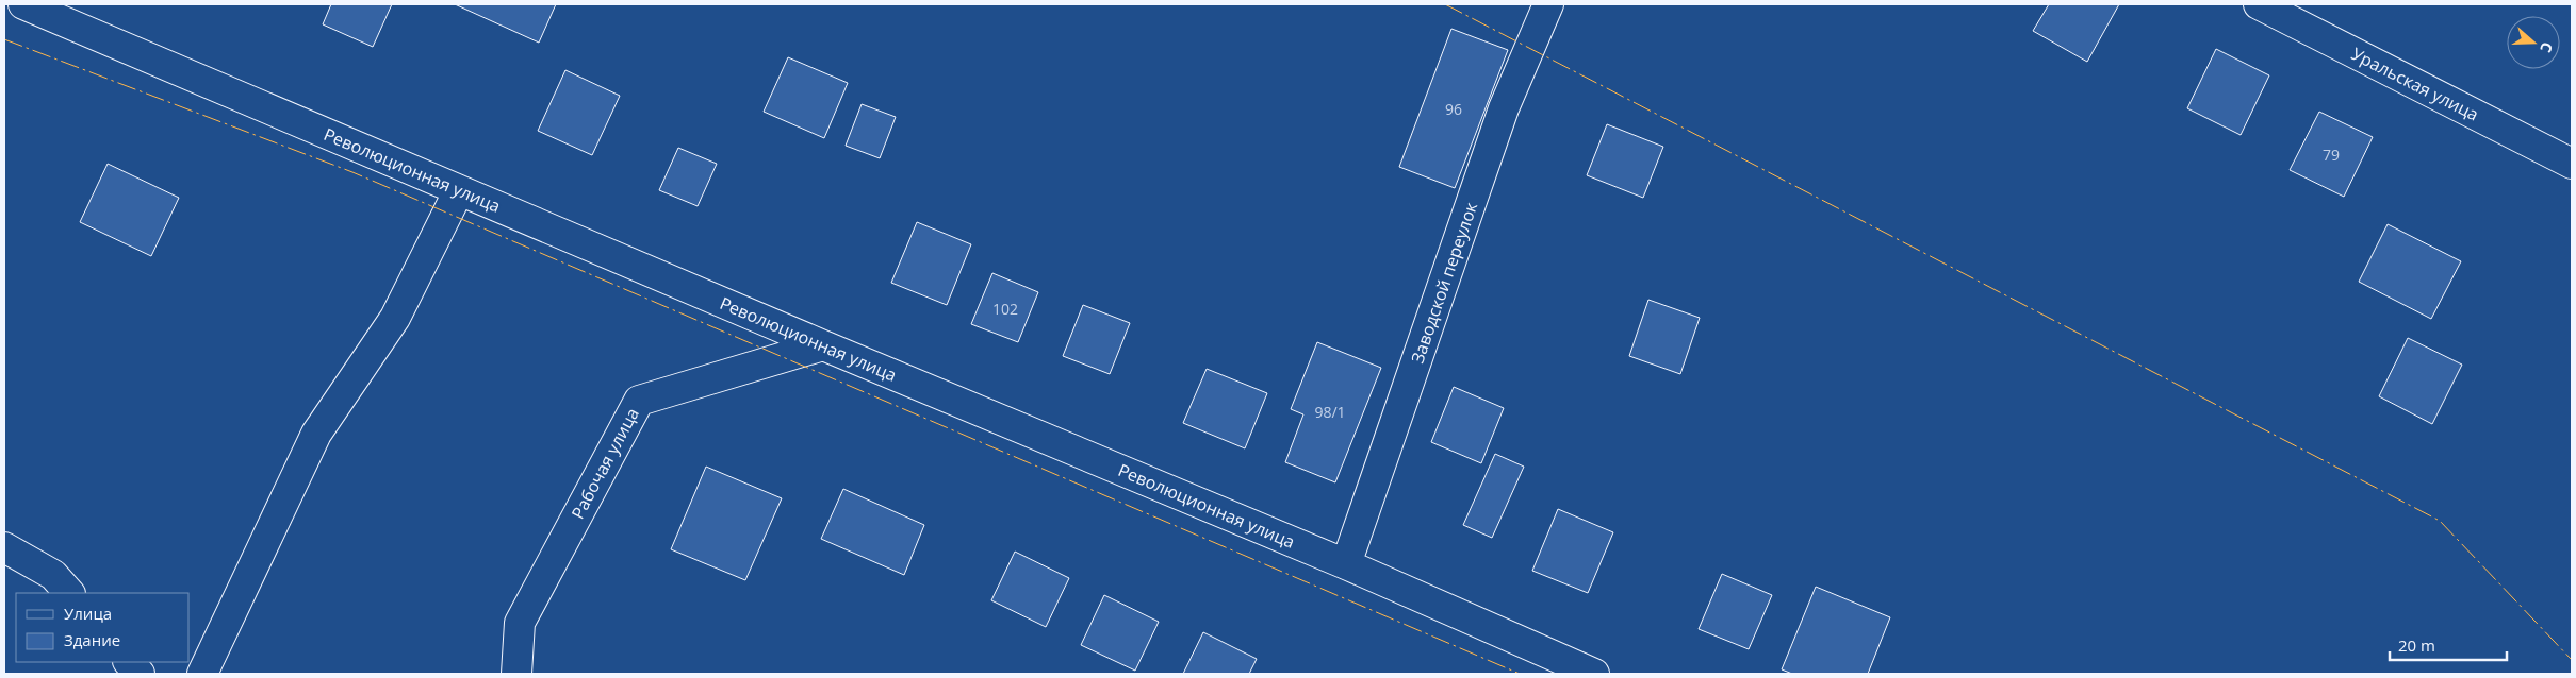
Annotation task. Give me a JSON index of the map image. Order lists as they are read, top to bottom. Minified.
{"streets":{"street":["Уральская улица","Революционная улица","Заводской переулок","Рабочая улица"]},"crossings":[["Революционная улица","Заводской переулок"],["Революционная улица","Рабочая улица"]],"house_numbers":["96","79","102","98/1"],"legend":["Улица","Здание"],"scale_bar":"20 m","north":"right"}
